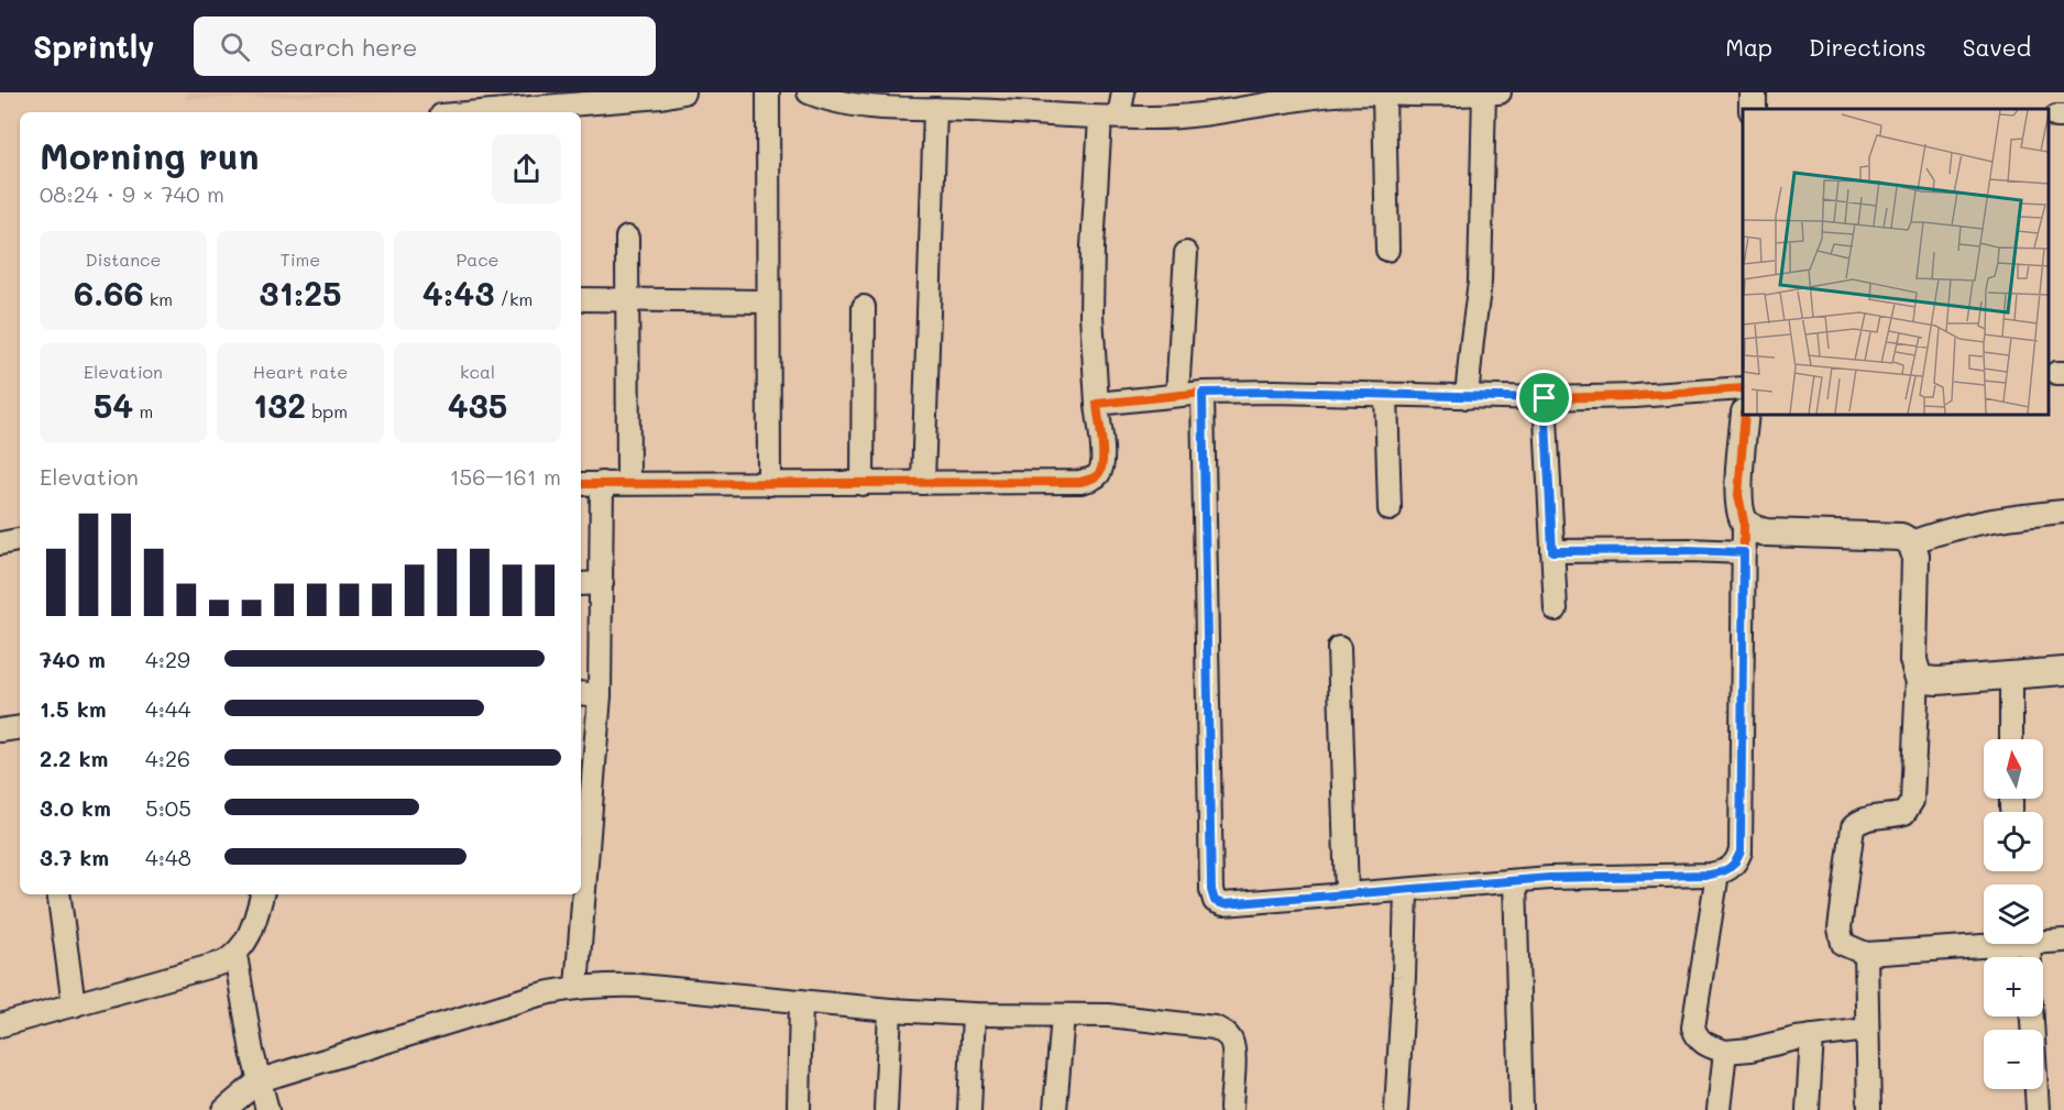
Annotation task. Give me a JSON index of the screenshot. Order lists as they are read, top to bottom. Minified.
{"north":"top","page":{"header":"Sprintly","search":"Search here","nav":["Map","Directions","Saved"],"heading":["Morning run","08:24 · 9 × 740 m"],"stats":[["Distance","6.66 km"],["Time","31:25"],["Pace","4:43 /km"],["Elevation","54 m"],["Heart rate","132 bpm"],["kcal","435"]],"chart":["Elevation","156–161 m"],"list":[{"name":"740 m","note":"4:29"},{"name":"1.5 km","note":"4:44"},{"name":"2.2 km","note":"4:26"},{"name":"3.0 km","note":"5:05"},{"name":"3.7 km","note":"4:48"}],"map_buttons":["+","−"]}}
